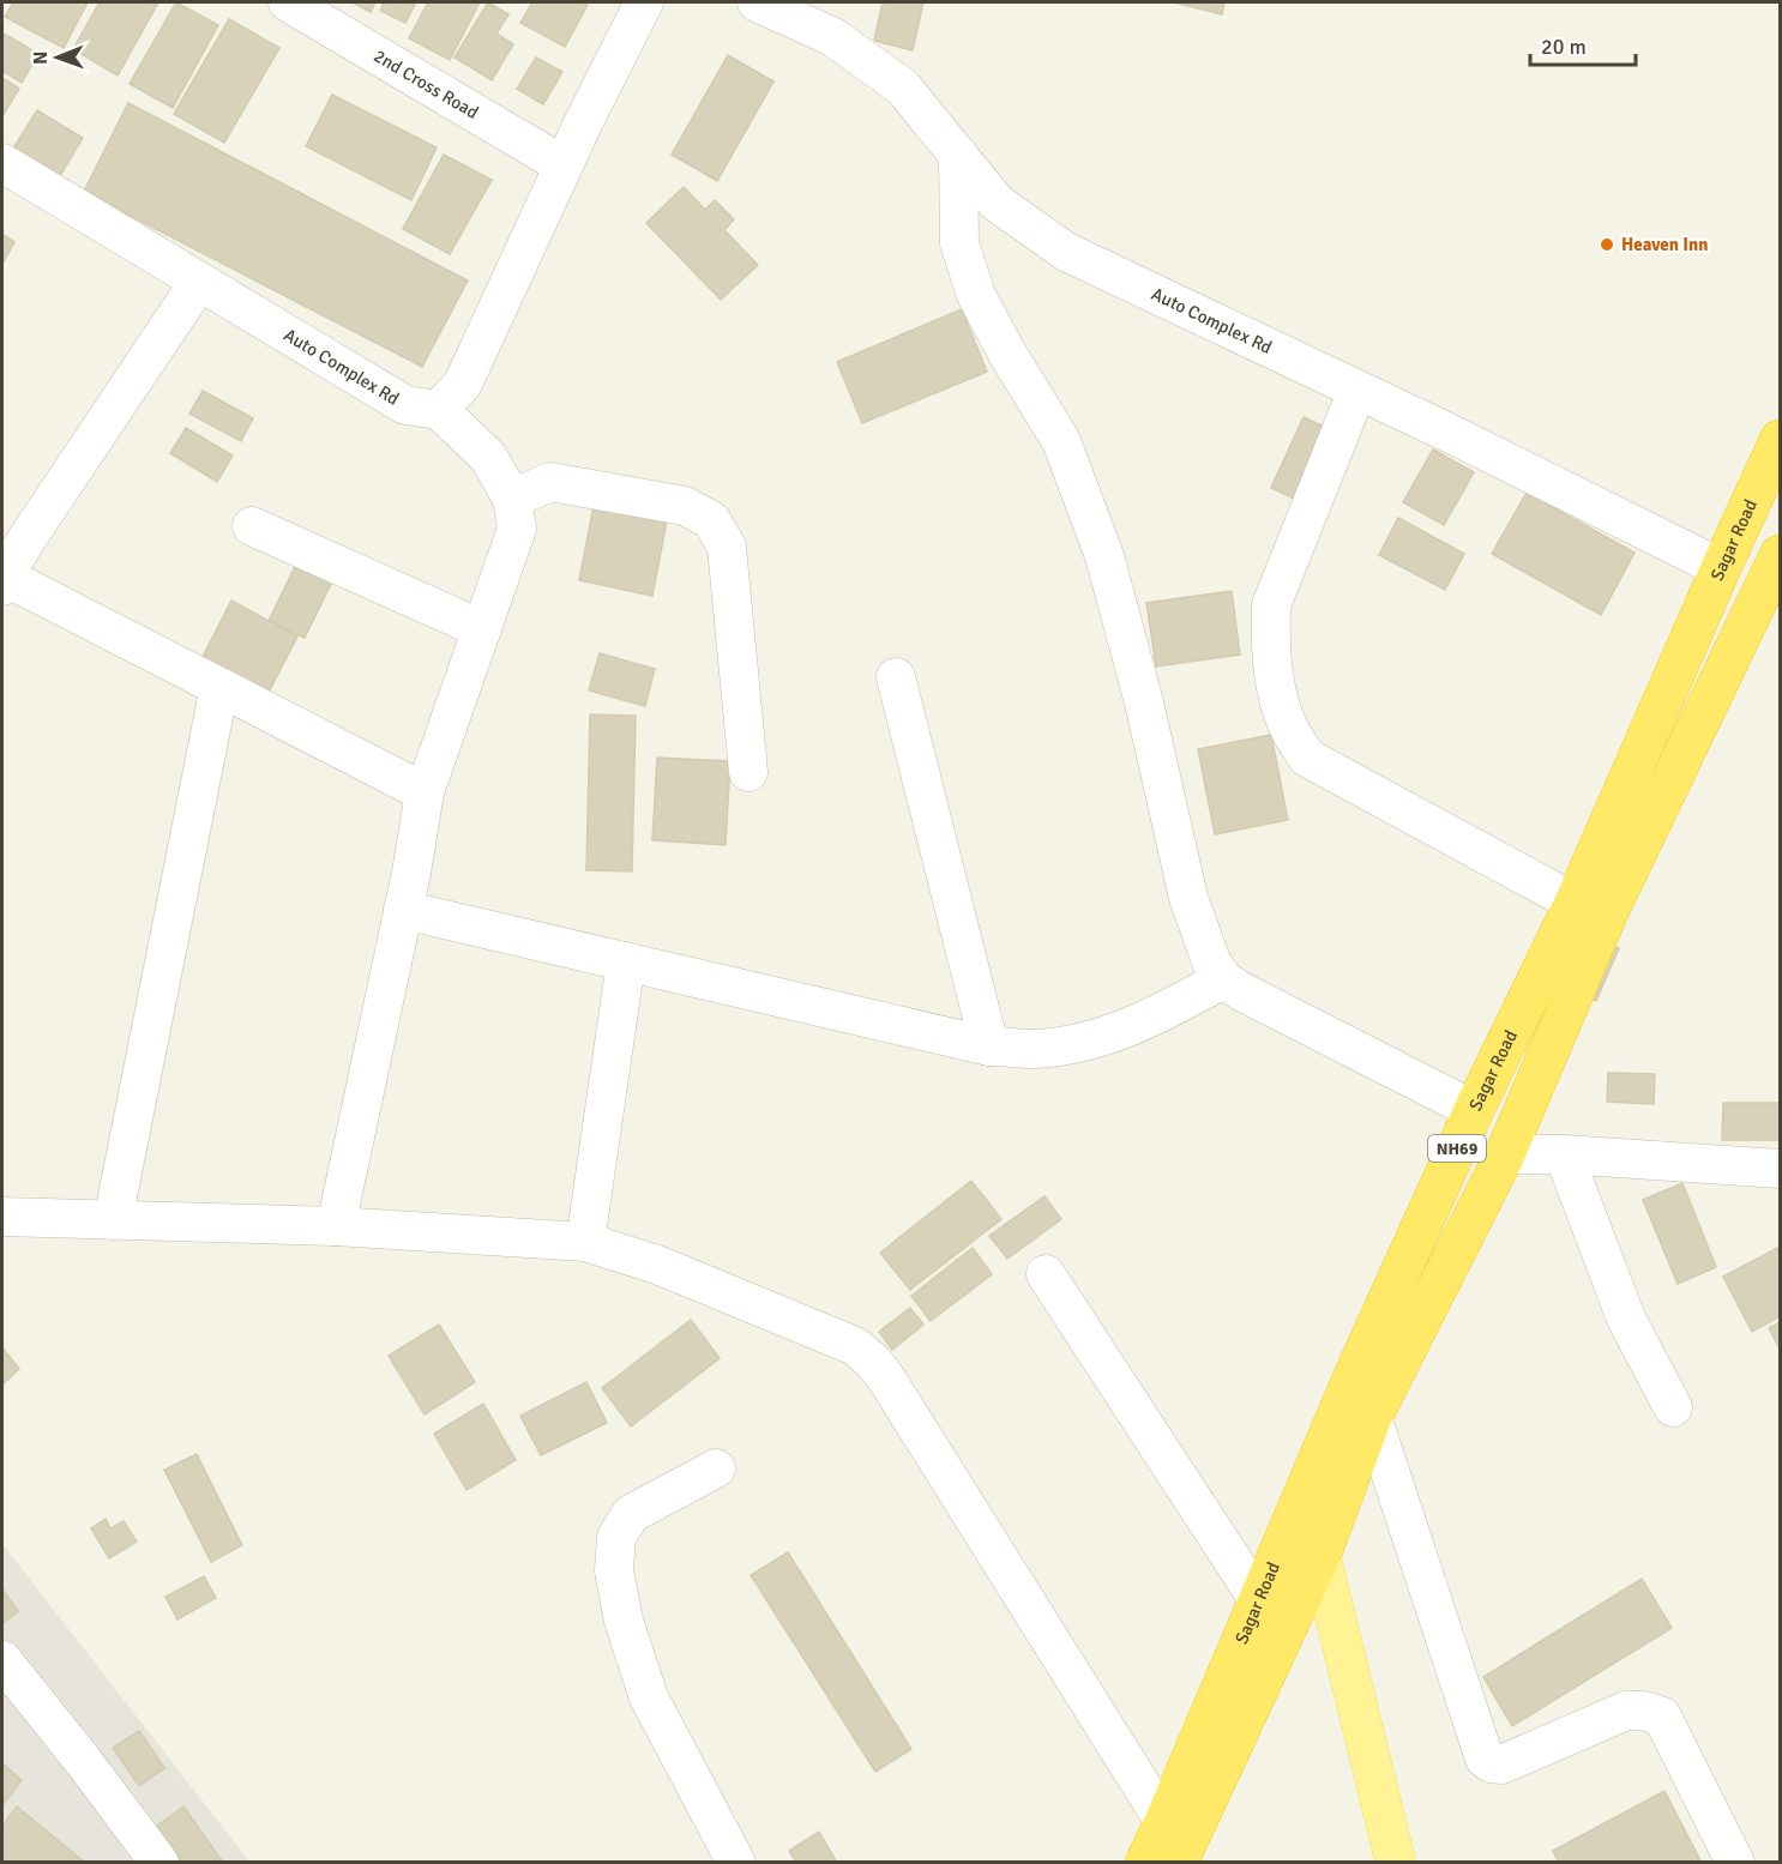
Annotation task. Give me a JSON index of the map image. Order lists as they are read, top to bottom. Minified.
{"streets":{"highway":["Sagar Road","NH69"],"street":["2nd Cross Road","Auto Complex Rd"]},"crossings":[["Auto Complex Rd","Sagar Road"]],"places":["Heaven Inn"],"scale_bar":"20 m","north":"left"}
